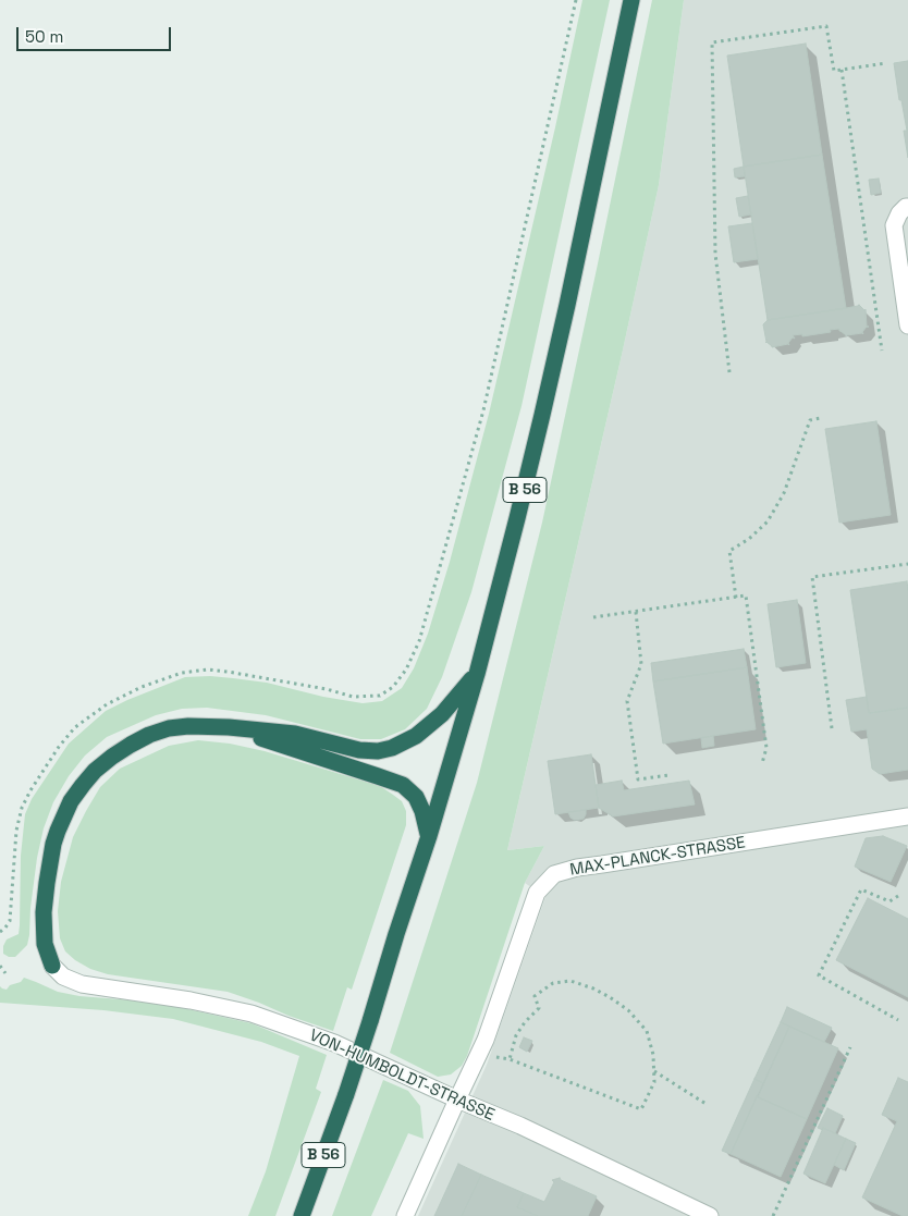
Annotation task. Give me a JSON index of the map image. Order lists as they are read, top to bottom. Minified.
{"streets":{"highway":["B 56"],"street":["MAX-PLANCK-STRASSE","VON-HUMBOLDT-STRASSE"]},"crossings":[["MAX-PLANCK-STRASSE","VON-HUMBOLDT-STRASSE"]],"scale_bar":"50 m"}
